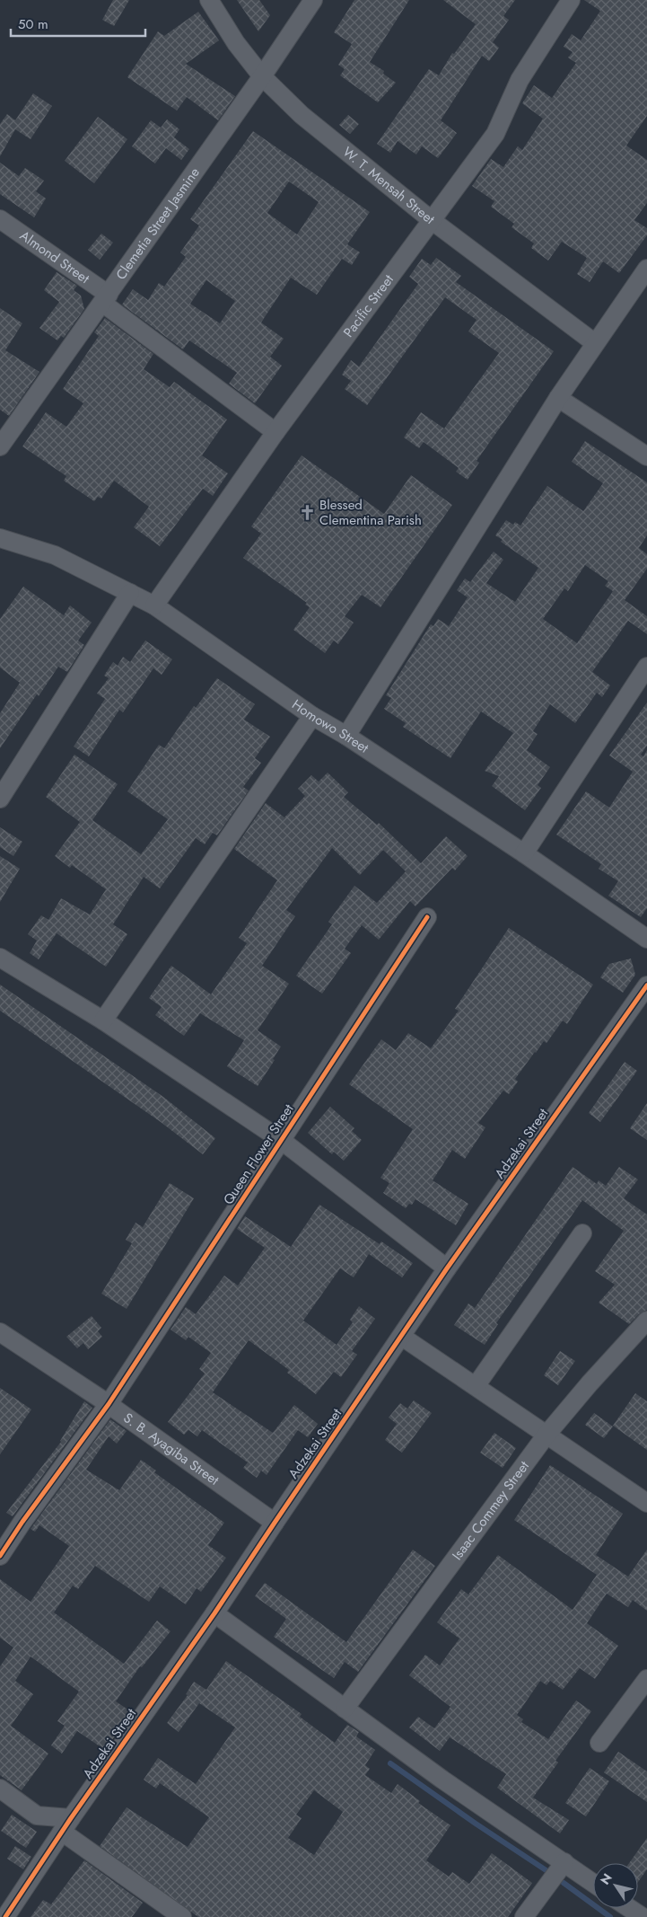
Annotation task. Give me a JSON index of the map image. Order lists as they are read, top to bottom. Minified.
{"streets":{"street":["W. T. Mensah Street","Clemetia Street Jasmine","Almond Street","Pacific Street","Homowo Street","Adzekai Street","Queen Flower Street","S. B. Ayagiba Street","Isaac Commey Street"]},"crossings":[["W. T. Mensah Street","Clemetia Street Jasmine"],["W. T. Mensah Street","Pacific Street"],["Clemetia Street Jasmine","Almond Street"],["Almond Street","Pacific Street"],["Pacific Street","Homowo Street"],["Adzekai Street","S. B. Ayagiba Street"],["Queen Flower Street","S. B. Ayagiba Street"]],"places":{"church":["Blessed Clementina Parish"]},"scale_bar":"50 m","north":"top left"}
